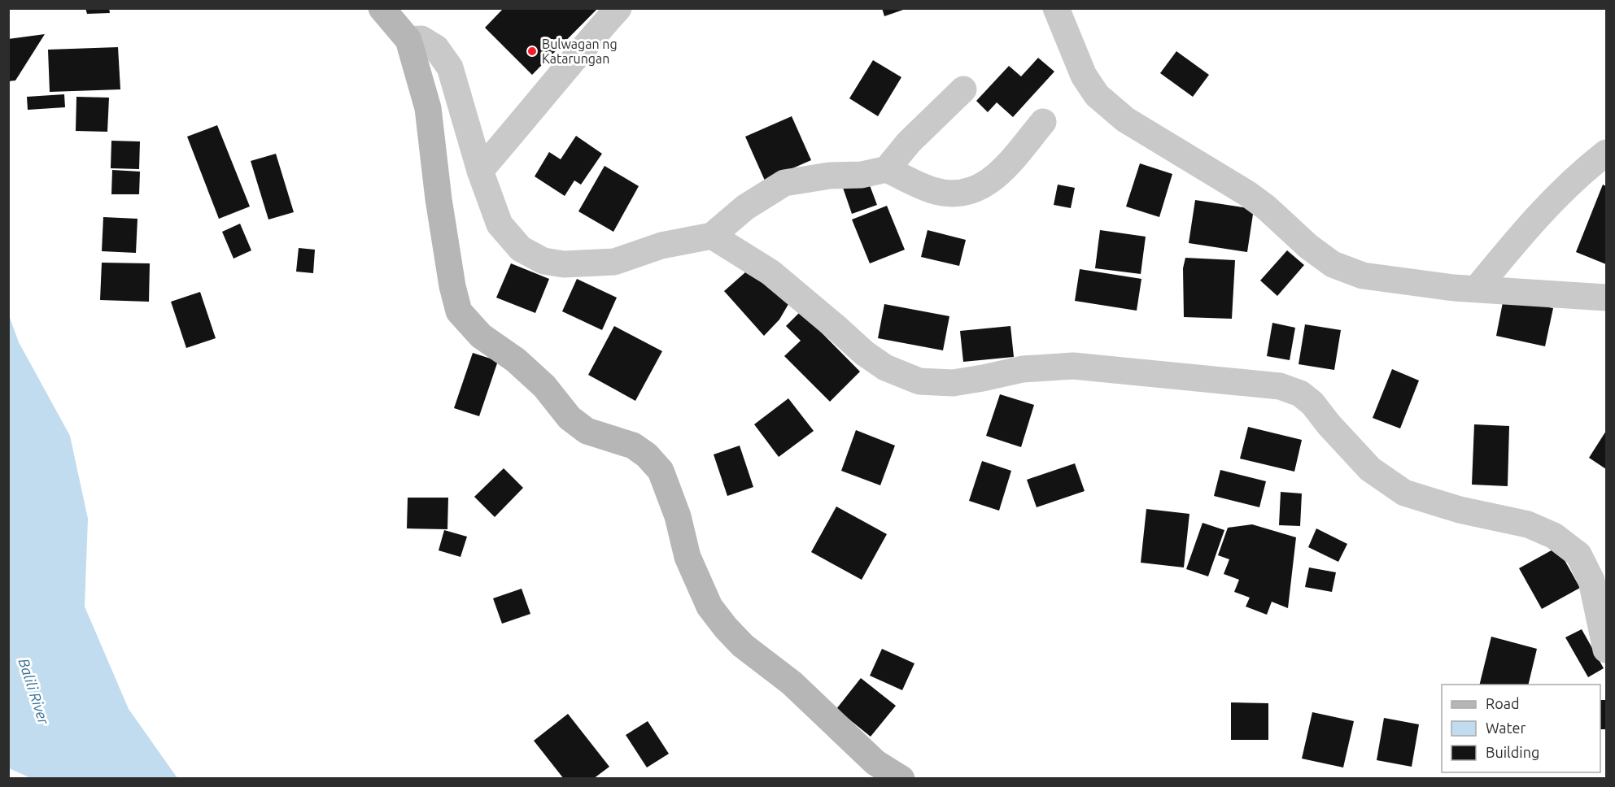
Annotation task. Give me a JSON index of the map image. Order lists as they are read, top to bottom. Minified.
{"water":["Balili River"],"places":["Bulwagan ng Katarungan"],"legend":["Road","Water","Building"]}
